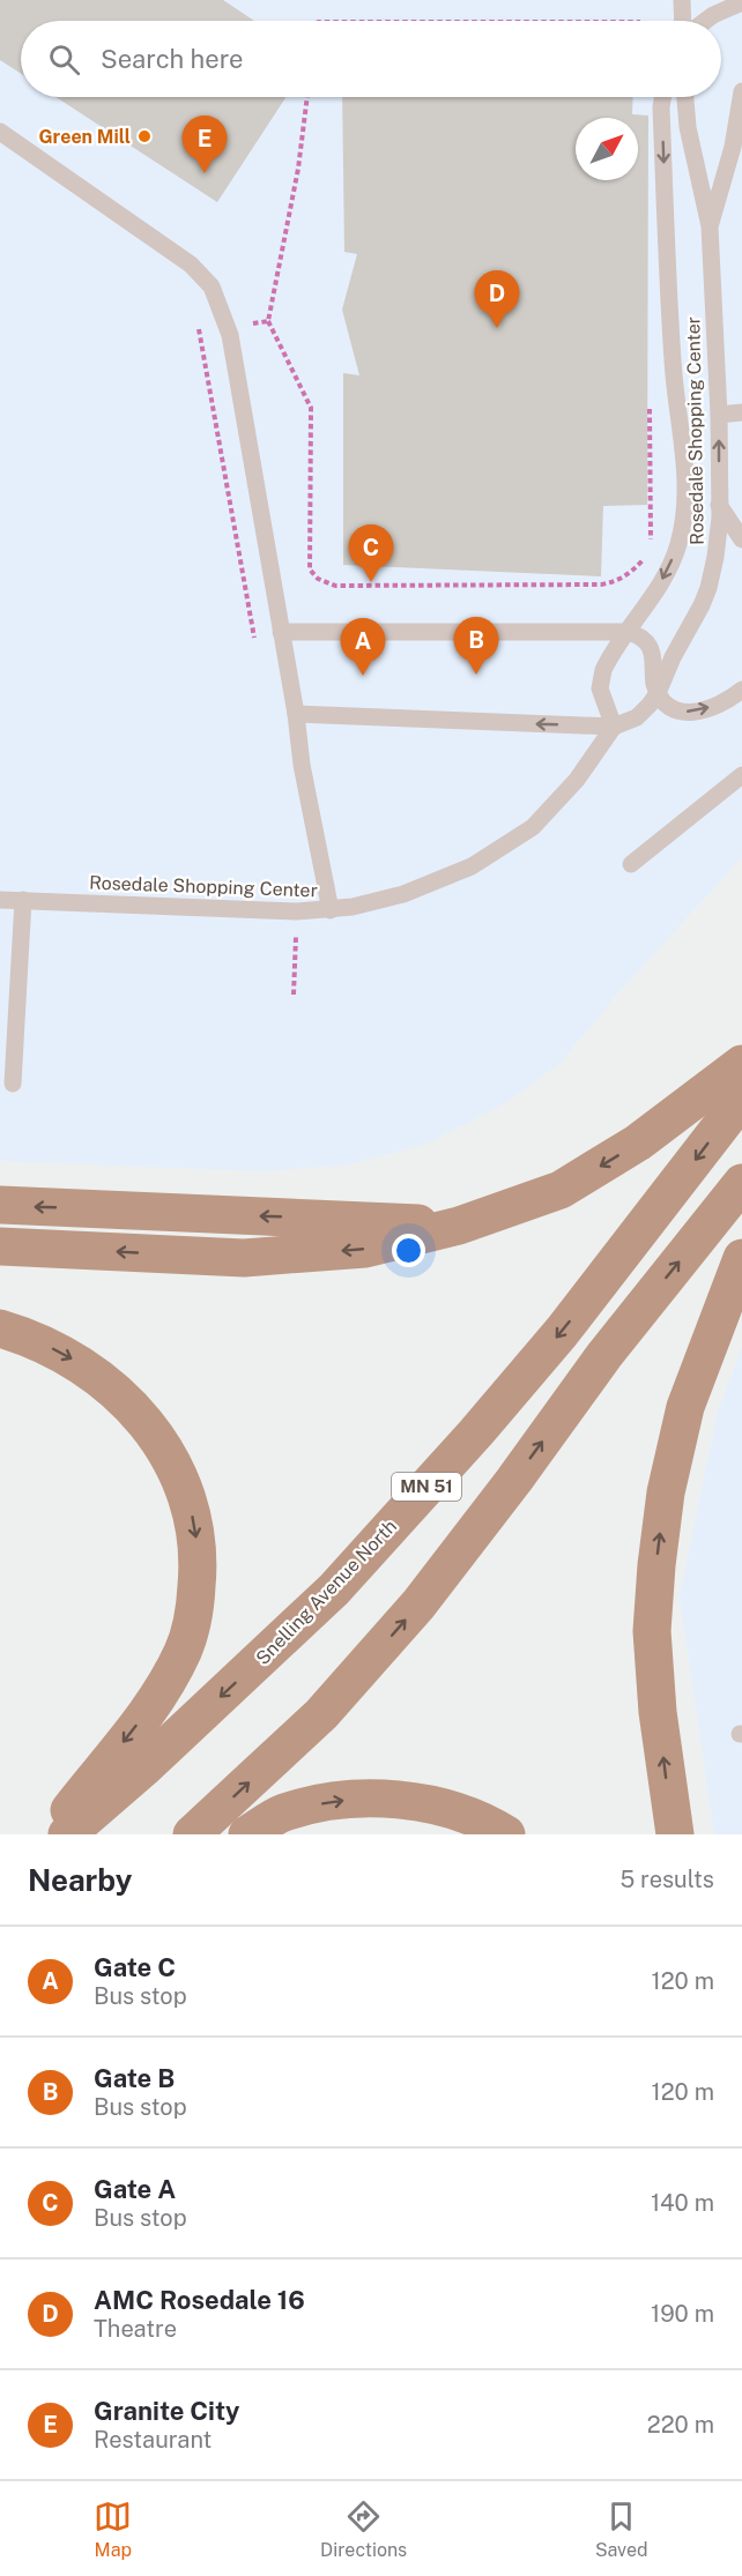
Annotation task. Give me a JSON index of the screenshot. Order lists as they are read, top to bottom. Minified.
{"streets":{"highway":["MN 51","Snelling Avenue North"],"lane":["Rosedale Shopping Center"]},"places":["Green Mill"],"north":"top right","page":{"search":"Search here","pins":["E","D","C","B","A"],"heading":["Nearby","5 results"],"list":[{"mark":"A","name":"Gate C","note":"Bus stop","value":"120 m"},{"mark":"B","name":"Gate B","note":"Bus stop","value":"120 m"},{"mark":"C","name":"Gate A","note":"Bus stop","value":"140 m"},{"mark":"D","name":"AMC Rosedale 16","note":"Theatre","value":"190 m"},{"mark":"E","name":"Granite City","note":"Restaurant","value":"220 m"}],"nav":["Map","Directions","Saved"]}}
